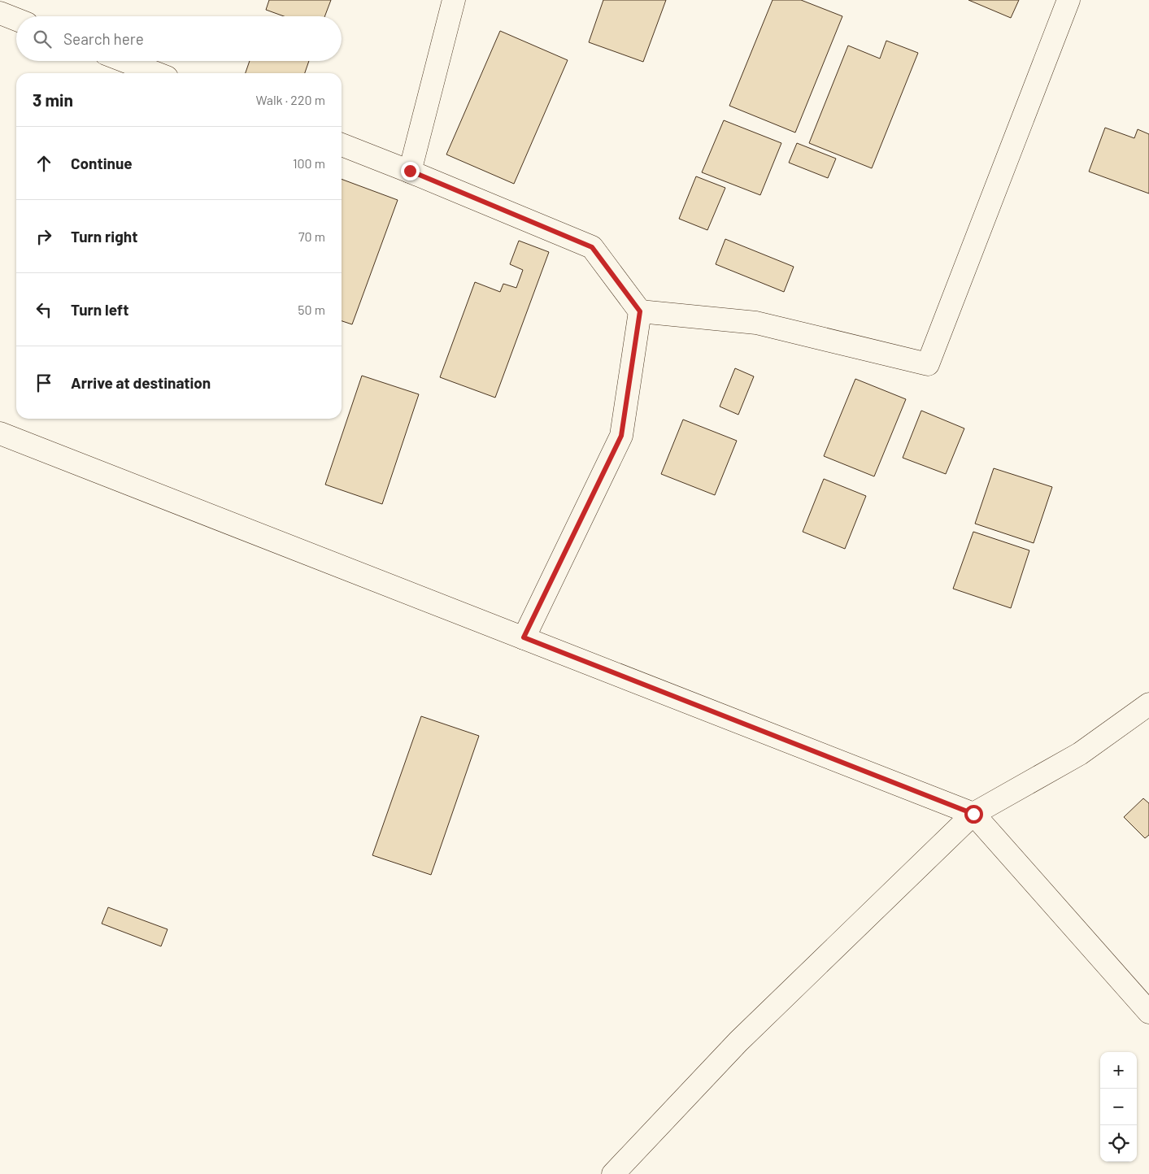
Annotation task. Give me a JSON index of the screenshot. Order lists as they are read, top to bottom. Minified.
{"page":{"search":"Search here","heading":["3 min","Walk · 220 m"],"list":[["Continue","100 m"],["Turn right","70 m"],["Turn left","50 m"],"Arrive at destination"],"map_buttons":["+","−"]}}
